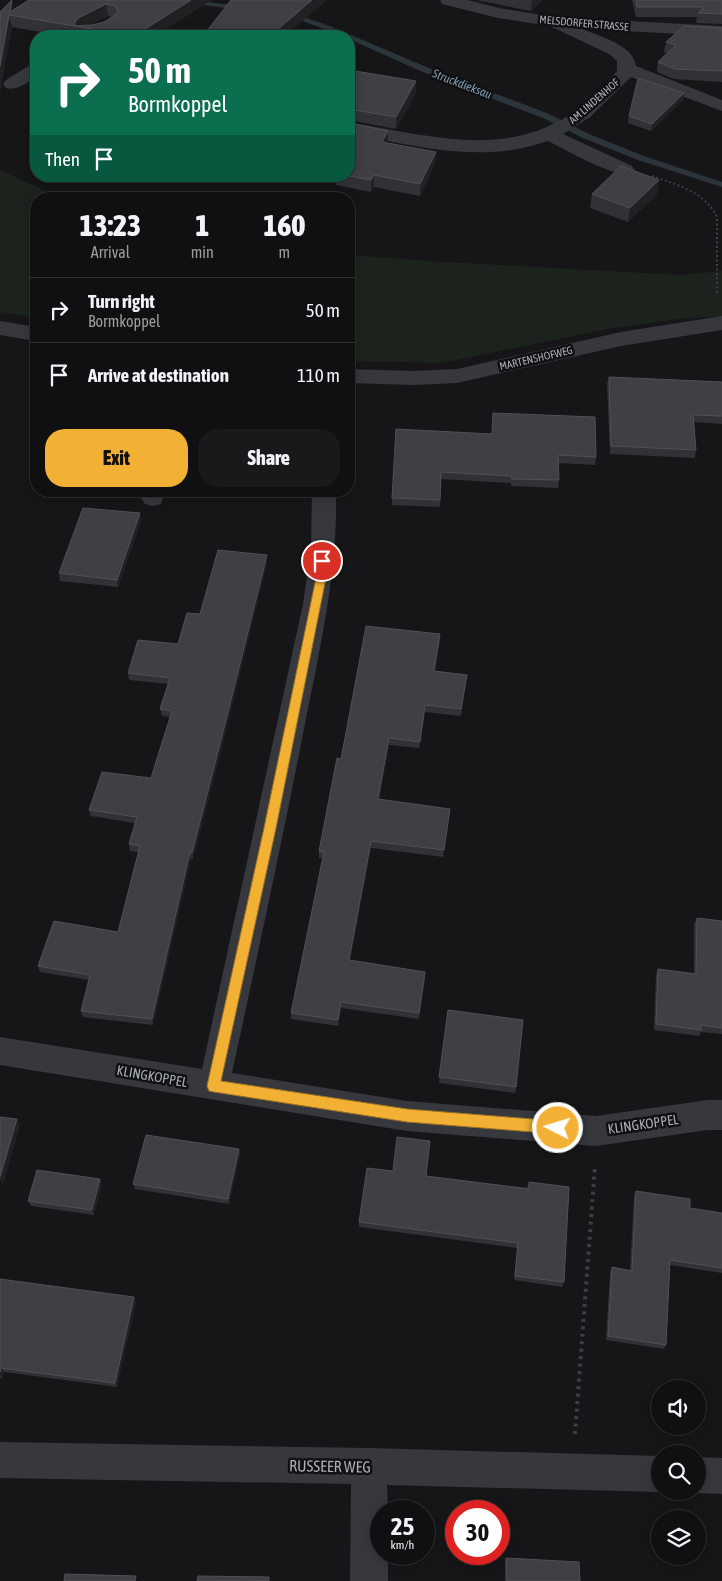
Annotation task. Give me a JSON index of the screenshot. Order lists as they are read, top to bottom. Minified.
{"streets":{"street":["MELSDORFER STRASSE","AM LINDENHOF","MARTENSHOFWEG","KLINGKOPPEL","RUSSEER WEG"]},"crossings":[["MELSDORFER STRASSE","AM LINDENHOF"]],"water":["Struckdieksau"],"page":{"turn":["50 m","Bormkoppel"],"then":"Then","eta":["13:23","Arrival","1","min","160","m"],"list":[{"name":"Turn right","note":"Bormkoppel","value":"50 m"},{"name":"Arrive at destination","value":"110 m"}],"buttons":["Exit","Share"],"speed":"25 km/h","limit":"30"}}
